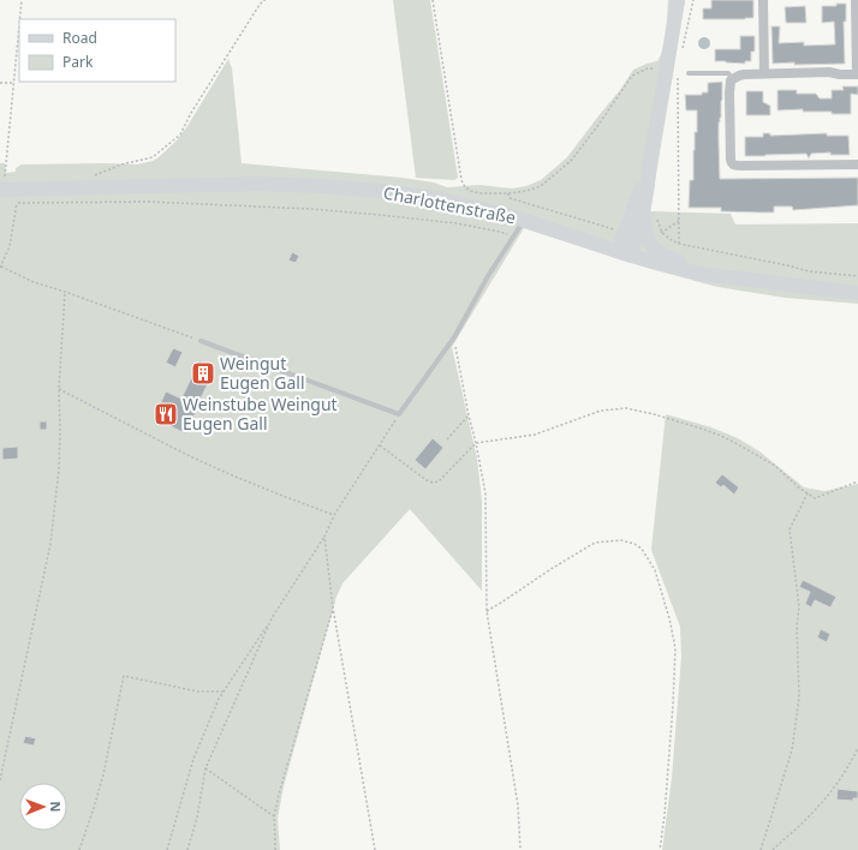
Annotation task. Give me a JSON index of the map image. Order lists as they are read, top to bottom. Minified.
{"streets":{"main road":["Charlottenstraße"]},"places":{"building":["Weingut Eugen Gall"],"restaurant":["Weinstube Weingut Eugen Gall"]},"legend":["Road","Park"],"north":"right"}
